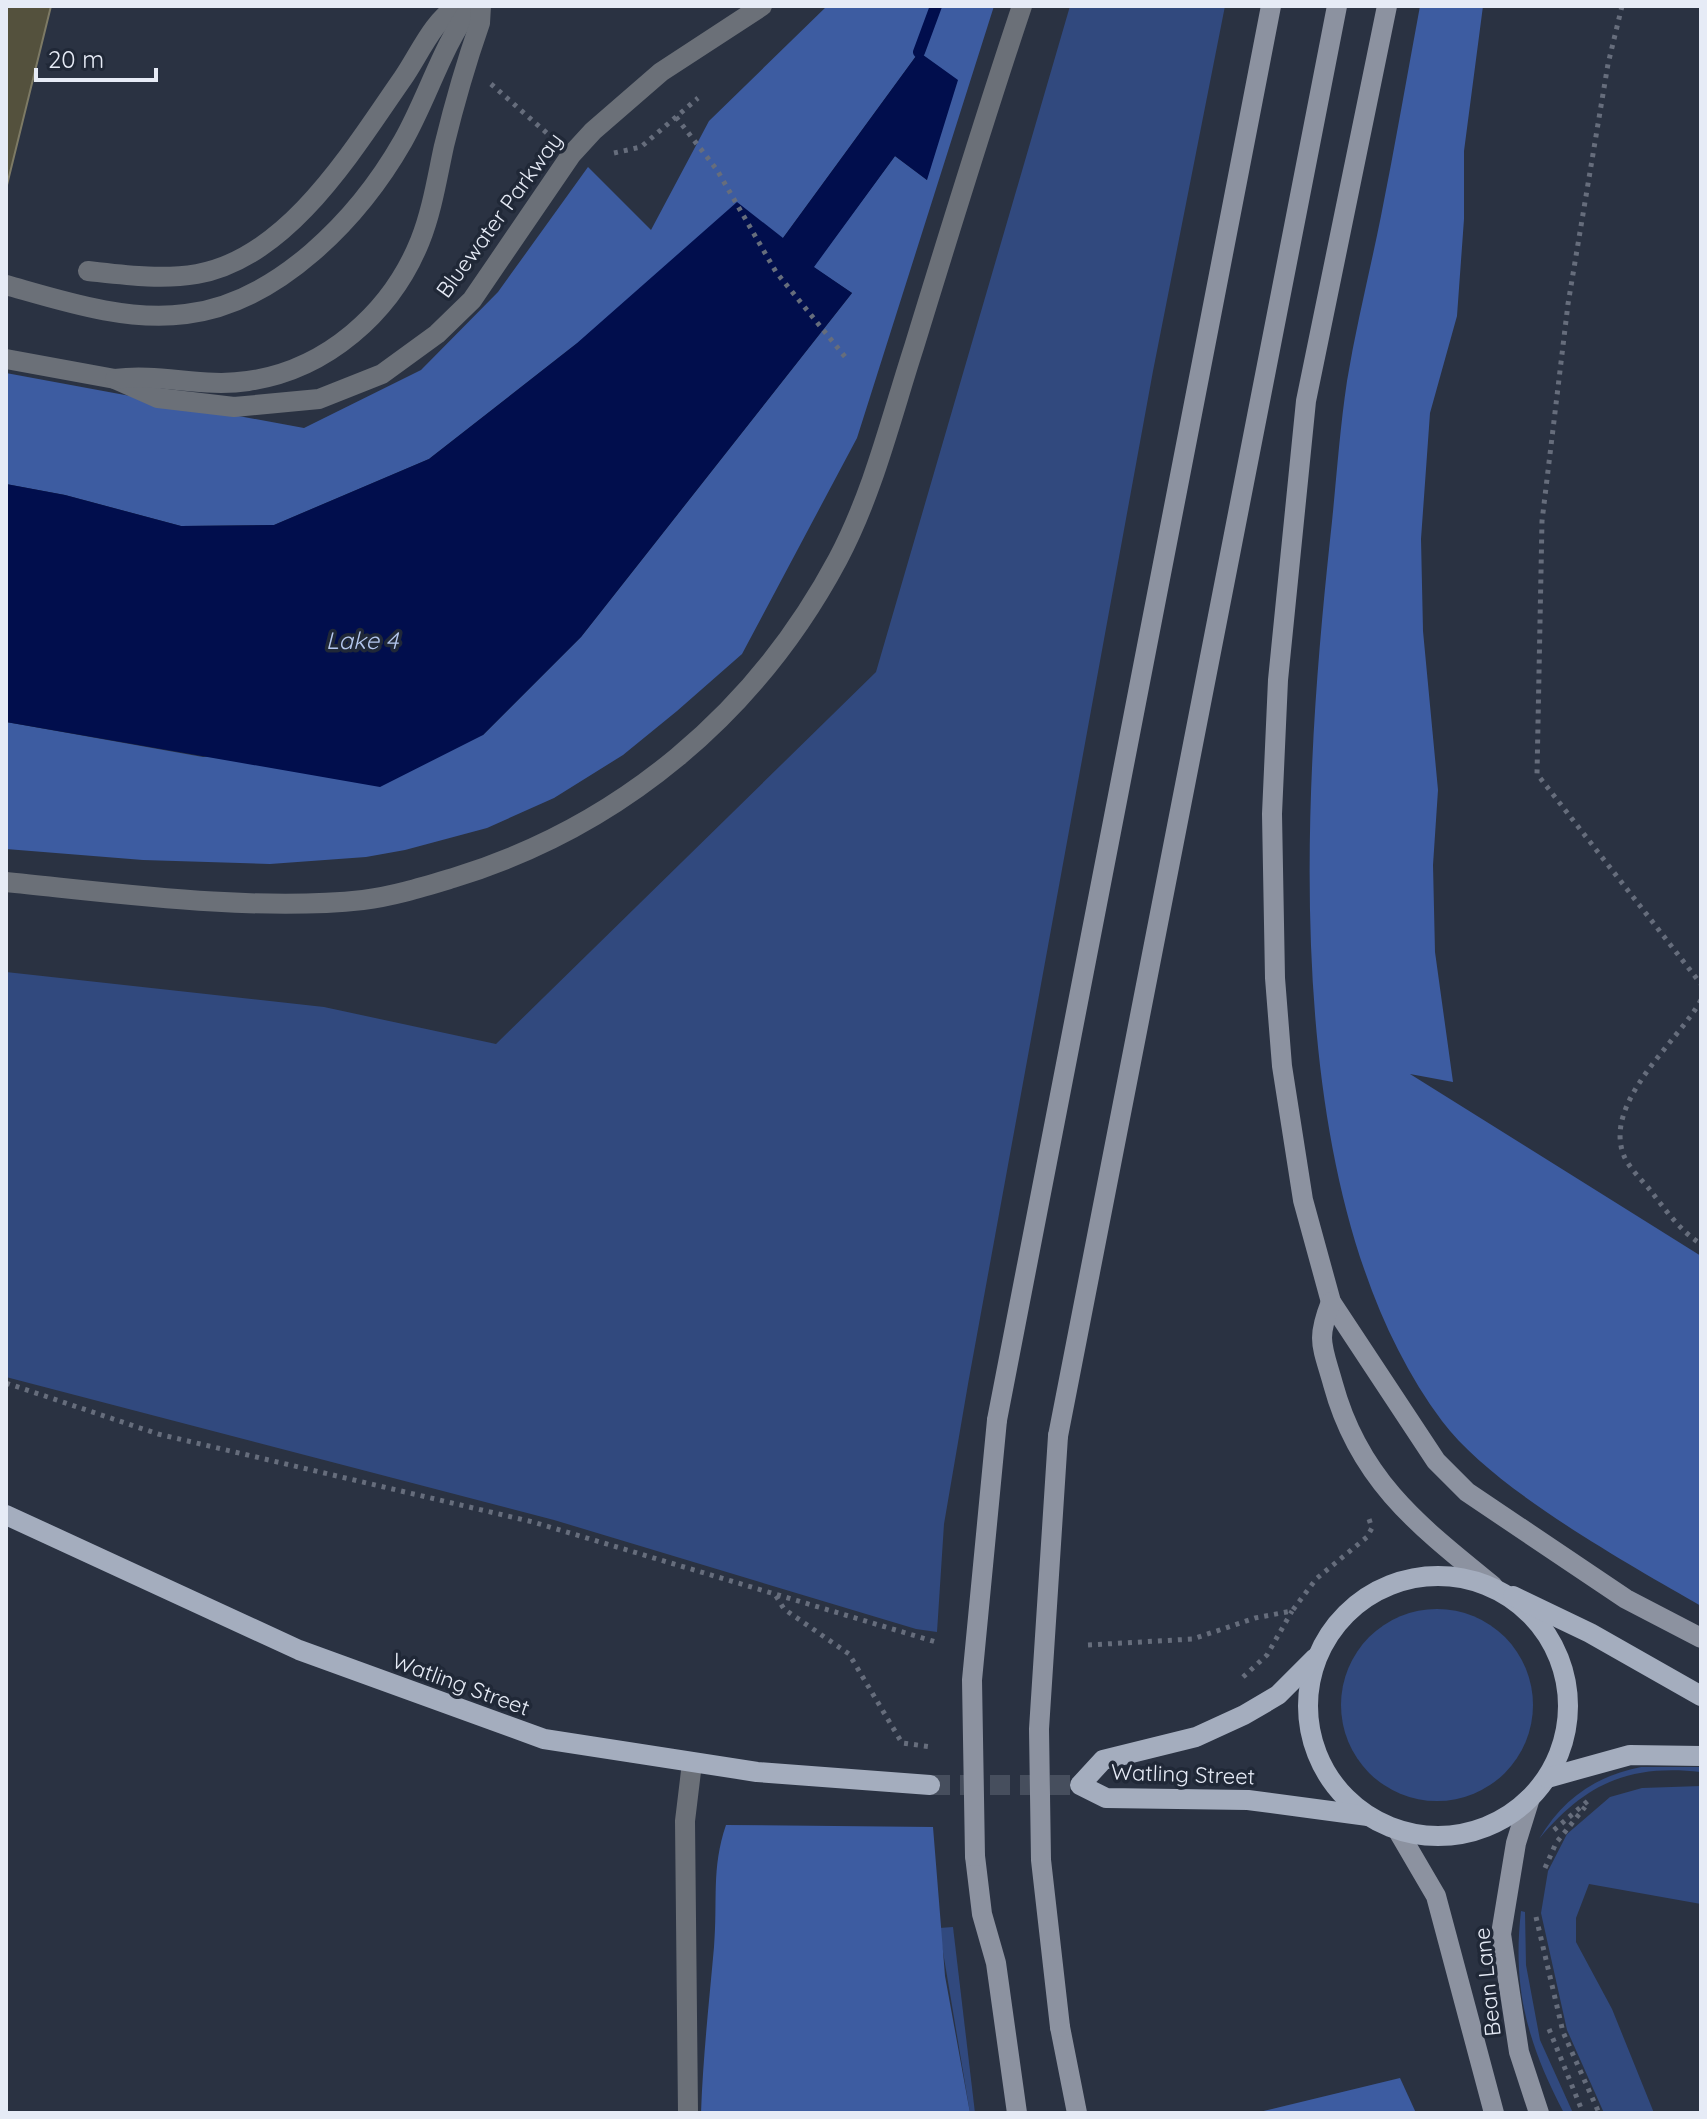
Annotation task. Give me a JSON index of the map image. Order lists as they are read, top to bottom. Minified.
{"streets":{"main road":["Watling Street","Bean Lane"],"street":["Bluewater Parkway"]},"crossings":[["Watling Street","Bean Lane"]],"water":["Lake 4"],"scale_bar":"20 m"}
